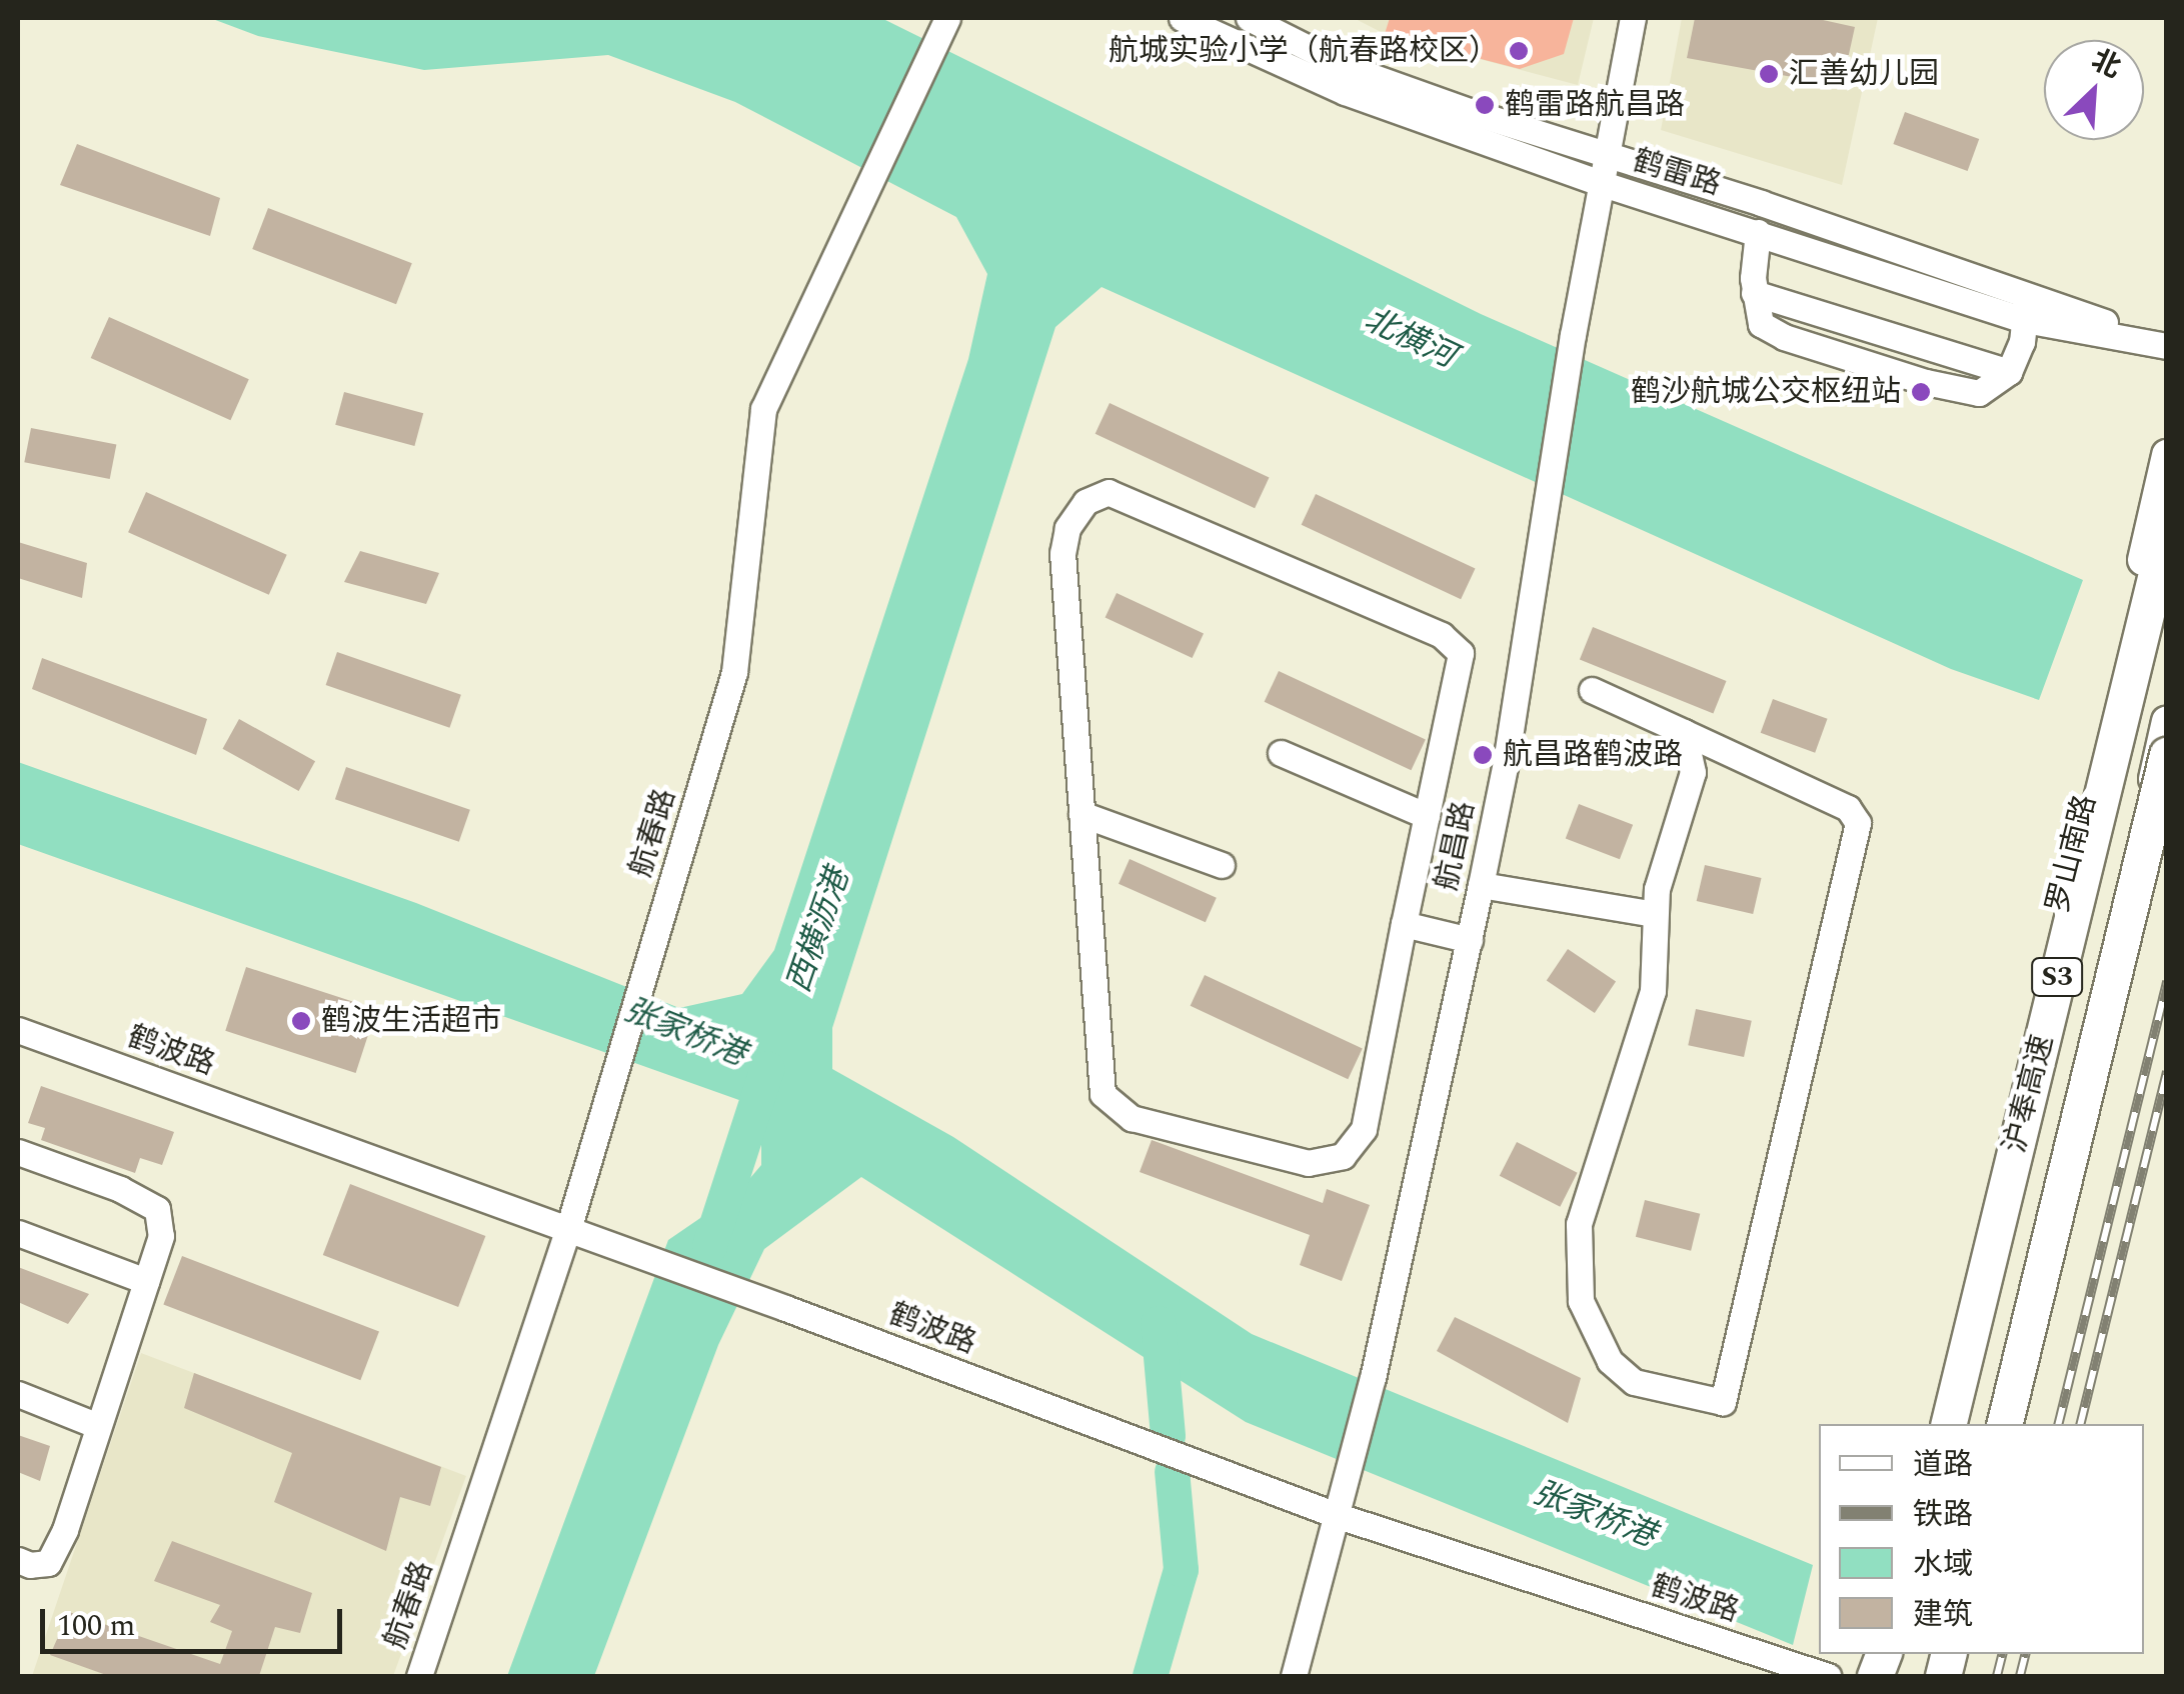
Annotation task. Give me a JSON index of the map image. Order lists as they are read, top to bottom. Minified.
{"streets":{"highway":["S3","沪奉高速"],"main road":["罗山南路"],"street":["鹤雷路","航春路","航昌路","鹤波路"]},"crossings":[["鹤雷路","航昌路"],["航春路","鹤波路"],["航昌路","鹤波路"]],"water":["北横河","西横沥港","张家桥港"],"places":["航城实验小学（航春路校区）","汇善幼儿园","鹤雷路航昌路","鹤沙航城公交枢纽站","航昌路鹤波路","鹤波生活超市"],"legend":["道路","铁路","水域","建筑"],"scale_bar":"100 m","north":"top right"}
